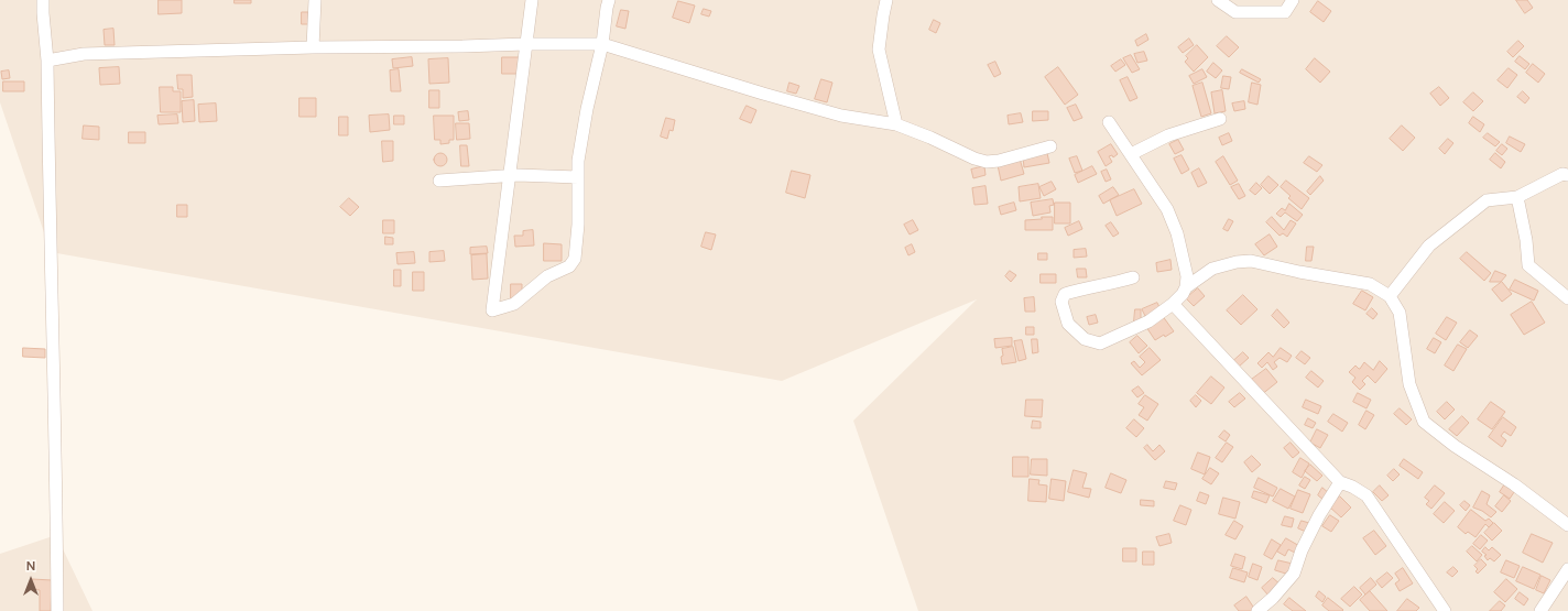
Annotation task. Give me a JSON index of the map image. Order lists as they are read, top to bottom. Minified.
{"north":"top"}
